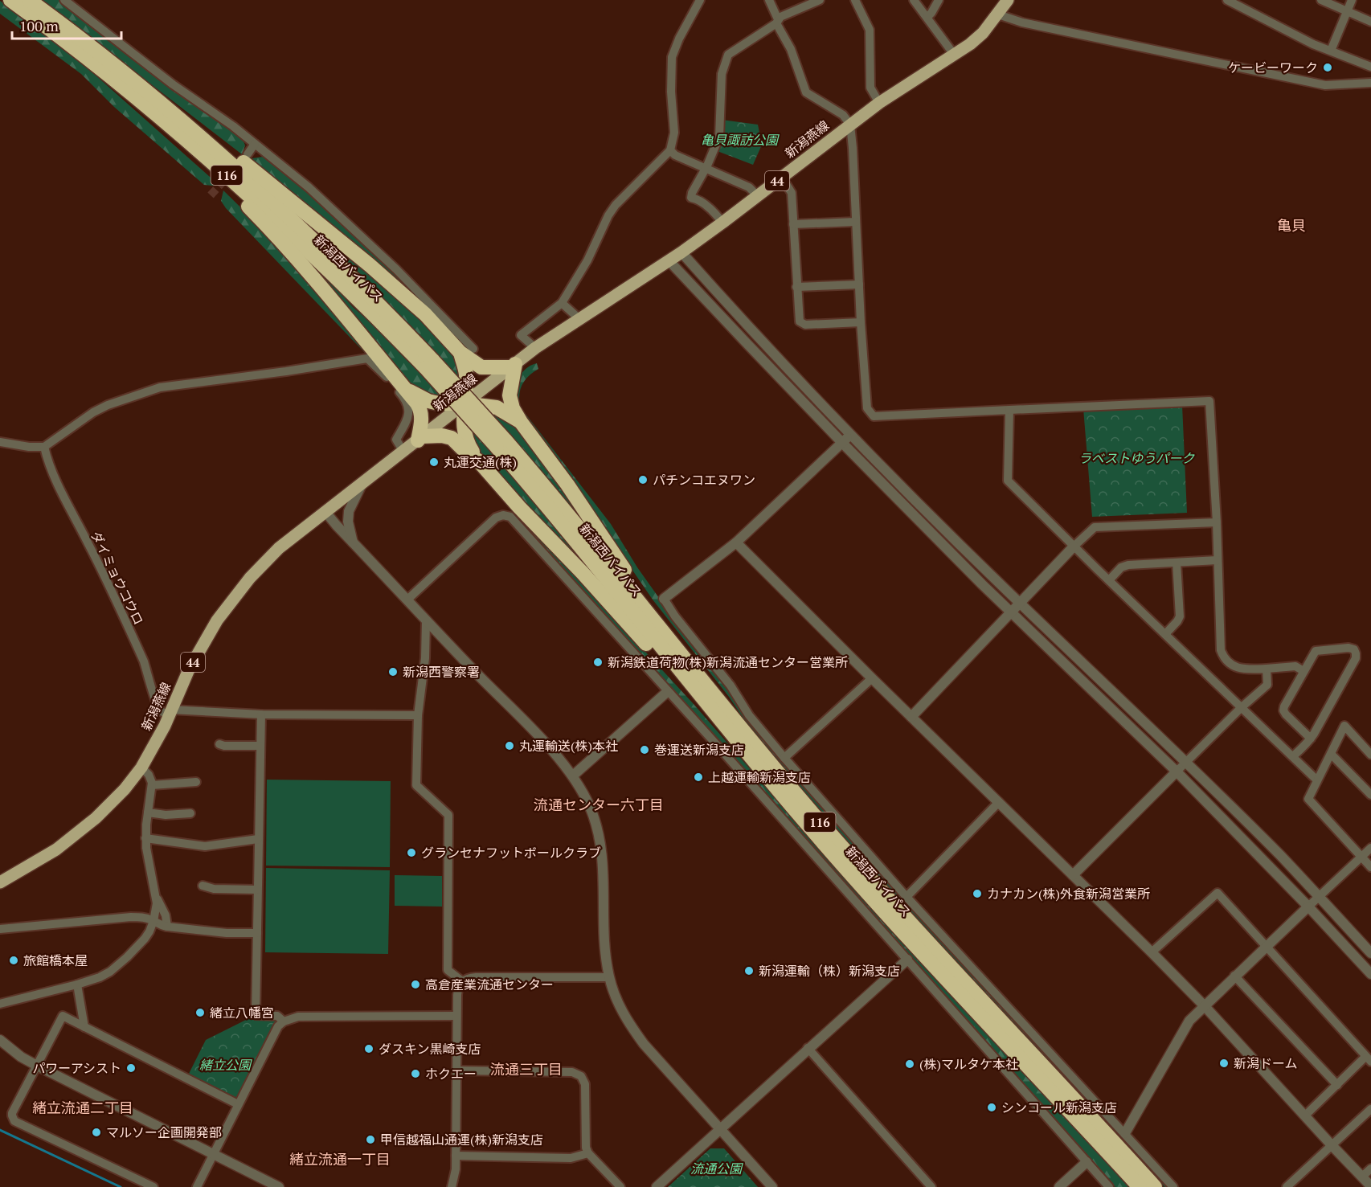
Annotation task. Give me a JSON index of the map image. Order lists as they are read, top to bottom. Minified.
{"streets":{"highway":["116","新潟西バイパス"],"main road":["新潟燕線","44"],"street":["ダイミョウコウロ"]},"crossings":[["新潟燕線","ダイミョウコウロ"]],"districts":["亀貝","流通センター六丁目","流通三丁目","緒立流通二丁目","緒立流通一丁目"],"parks":["亀貝諏訪公園","ラベストゆうパーク","緒立公園","流通公園"],"places":["ケービーワーク","丸運交通(株)","パチンコエヌワン","新潟鉄道荷物(株)新潟流通センター営業所","新潟西警察署","丸運輸送(株)本社","巻運送新潟支店","上越運輸新潟支店","グランセナフットボールクラブ","カナカン(株)外食新潟営業所","旅館橋本屋","新潟運輸（株）新潟支店","高倉産業流通センター","緒立八幡宮","ダスキン黒崎支店","新潟ドーム","(株)マルタケ本社","パワーアシスト","ホクエー","シンコール新潟支店","マルソー企画開発部","甲信越福山通運(株)新潟支店"],"scale_bar":"100 m"}
